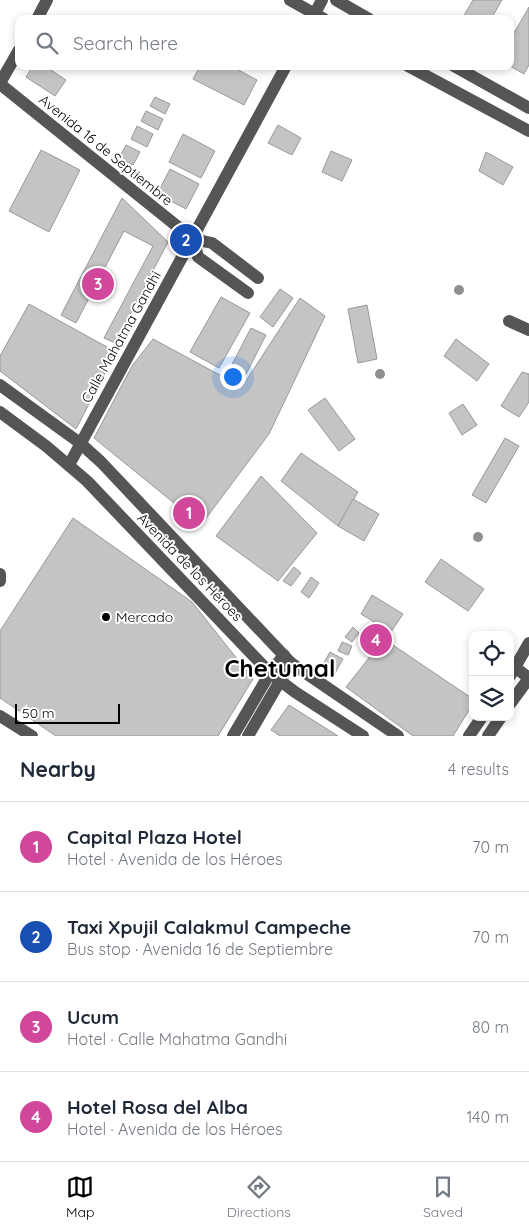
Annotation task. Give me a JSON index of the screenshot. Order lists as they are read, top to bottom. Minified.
{"streets":{"street":["Avenida 16 de Septiembre","Calle Mahatma Gandhi","Avenida de los Héroes"]},"crossings":[["Avenida 16 de Septiembre","Calle Mahatma Gandhi"],["Calle Mahatma Gandhi","Avenida de los Héroes"]],"districts":["Chetumal"],"places":["Mercado"],"scale_bar":"50 m","page":{"search":"Search here","pins":["2","3","1","4"],"scale":"50 m","heading":["Nearby","4 results"],"list":[{"mark":"1","name":"Capital Plaza Hotel","note":"Hotel · Avenida de los Héroes","value":"70 m"},{"mark":"2","name":"Taxi Xpujil Calakmul Campeche","note":"Bus stop · Avenida 16 de Septiembre","value":"70 m"},{"mark":"3","name":"Ucum","note":"Hotel · Calle Mahatma Gandhi","value":"80 m"},{"mark":"4","name":"Hotel Rosa del Alba","note":"Hotel · Avenida de los Héroes","value":"140 m"}],"nav":["Map","Directions","Saved"]}}
